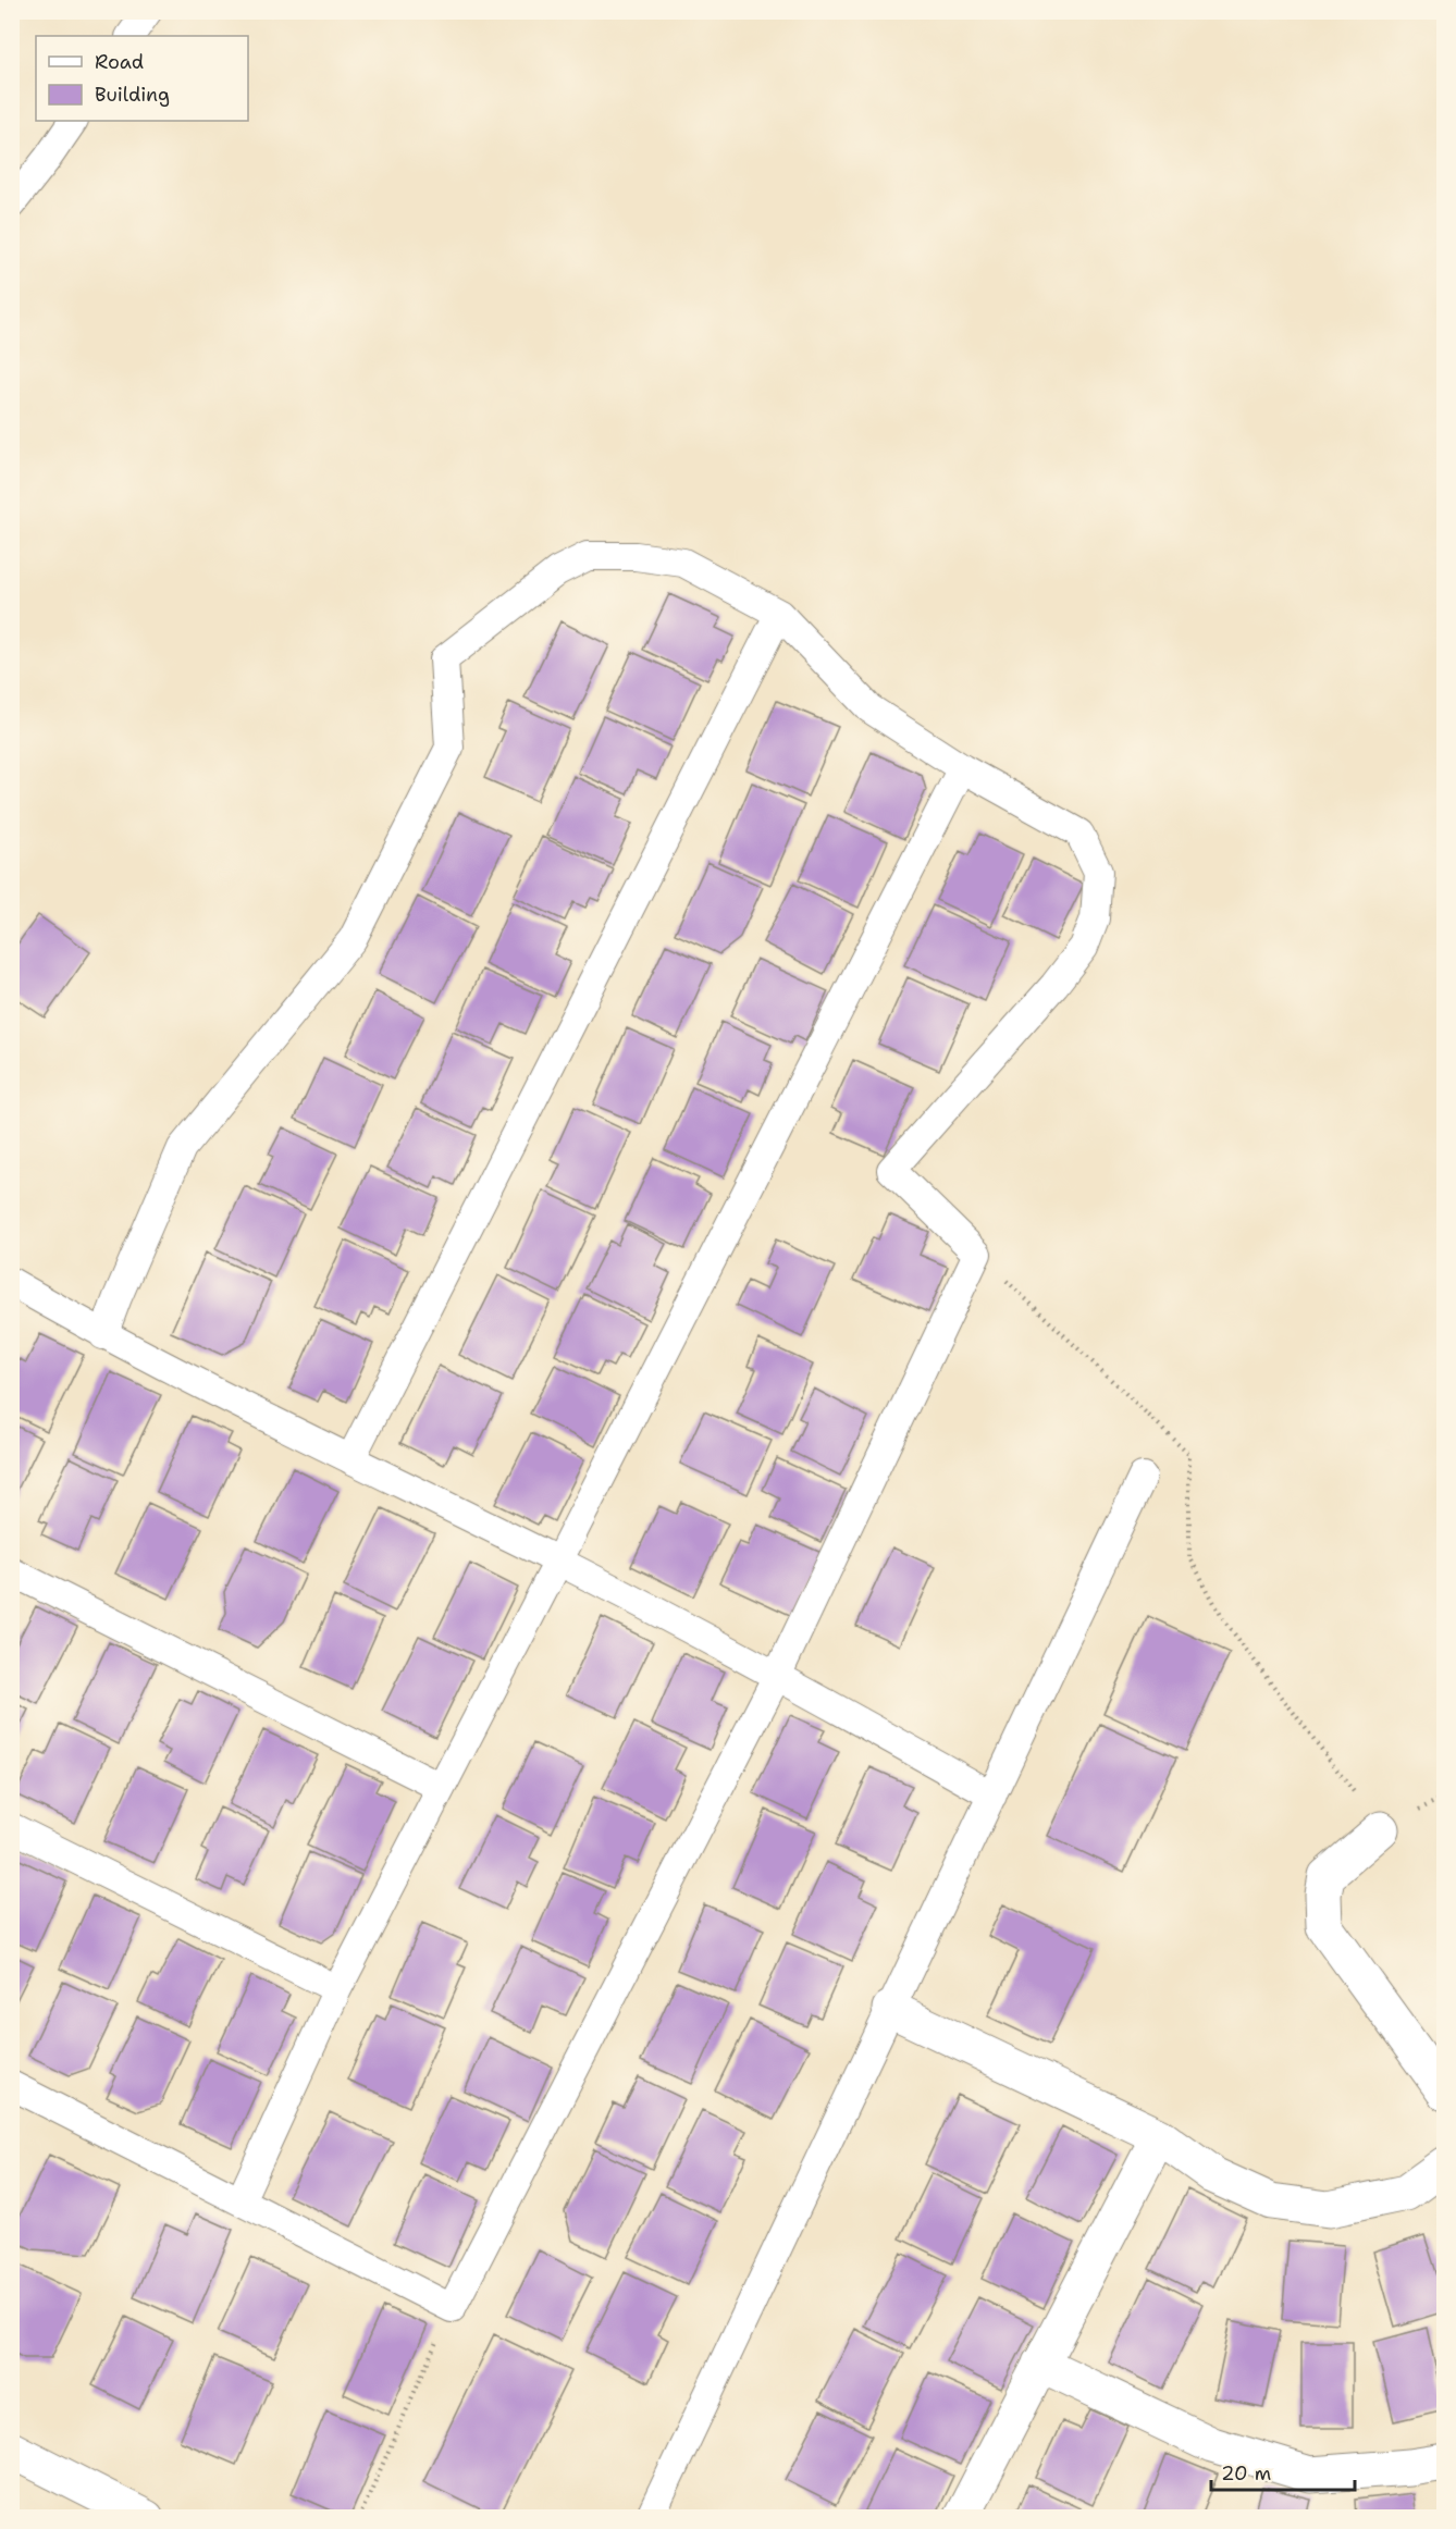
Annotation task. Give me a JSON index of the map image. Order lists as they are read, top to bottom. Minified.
{"legend":["Road","Building"],"scale_bar":"20 m"}
